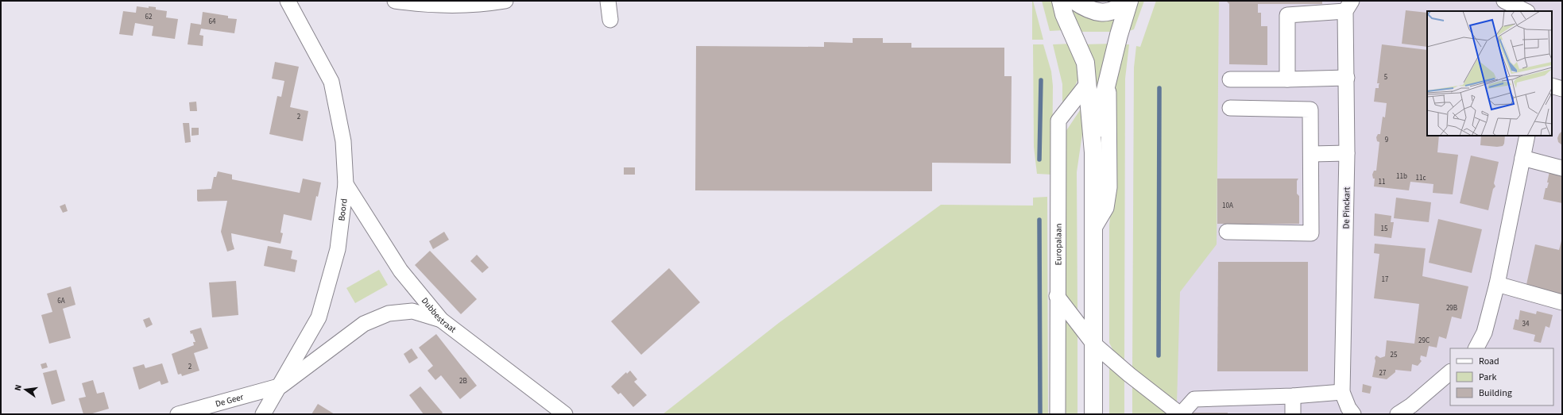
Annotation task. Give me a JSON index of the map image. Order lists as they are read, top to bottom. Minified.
{"streets":{"street":["De Pinckart","Boord","Europalaan","Dubbestraat","De Geer"]},"crossings":[["Boord","Dubbestraat"],["Boord","De Geer"]],"house_numbers":["62","64","5","2","9","11b","11c","11","10A","15","17","6A","29B","34","29C","25","2","27","2B"],"legend":["Road","Park","Building"],"north":"left"}
